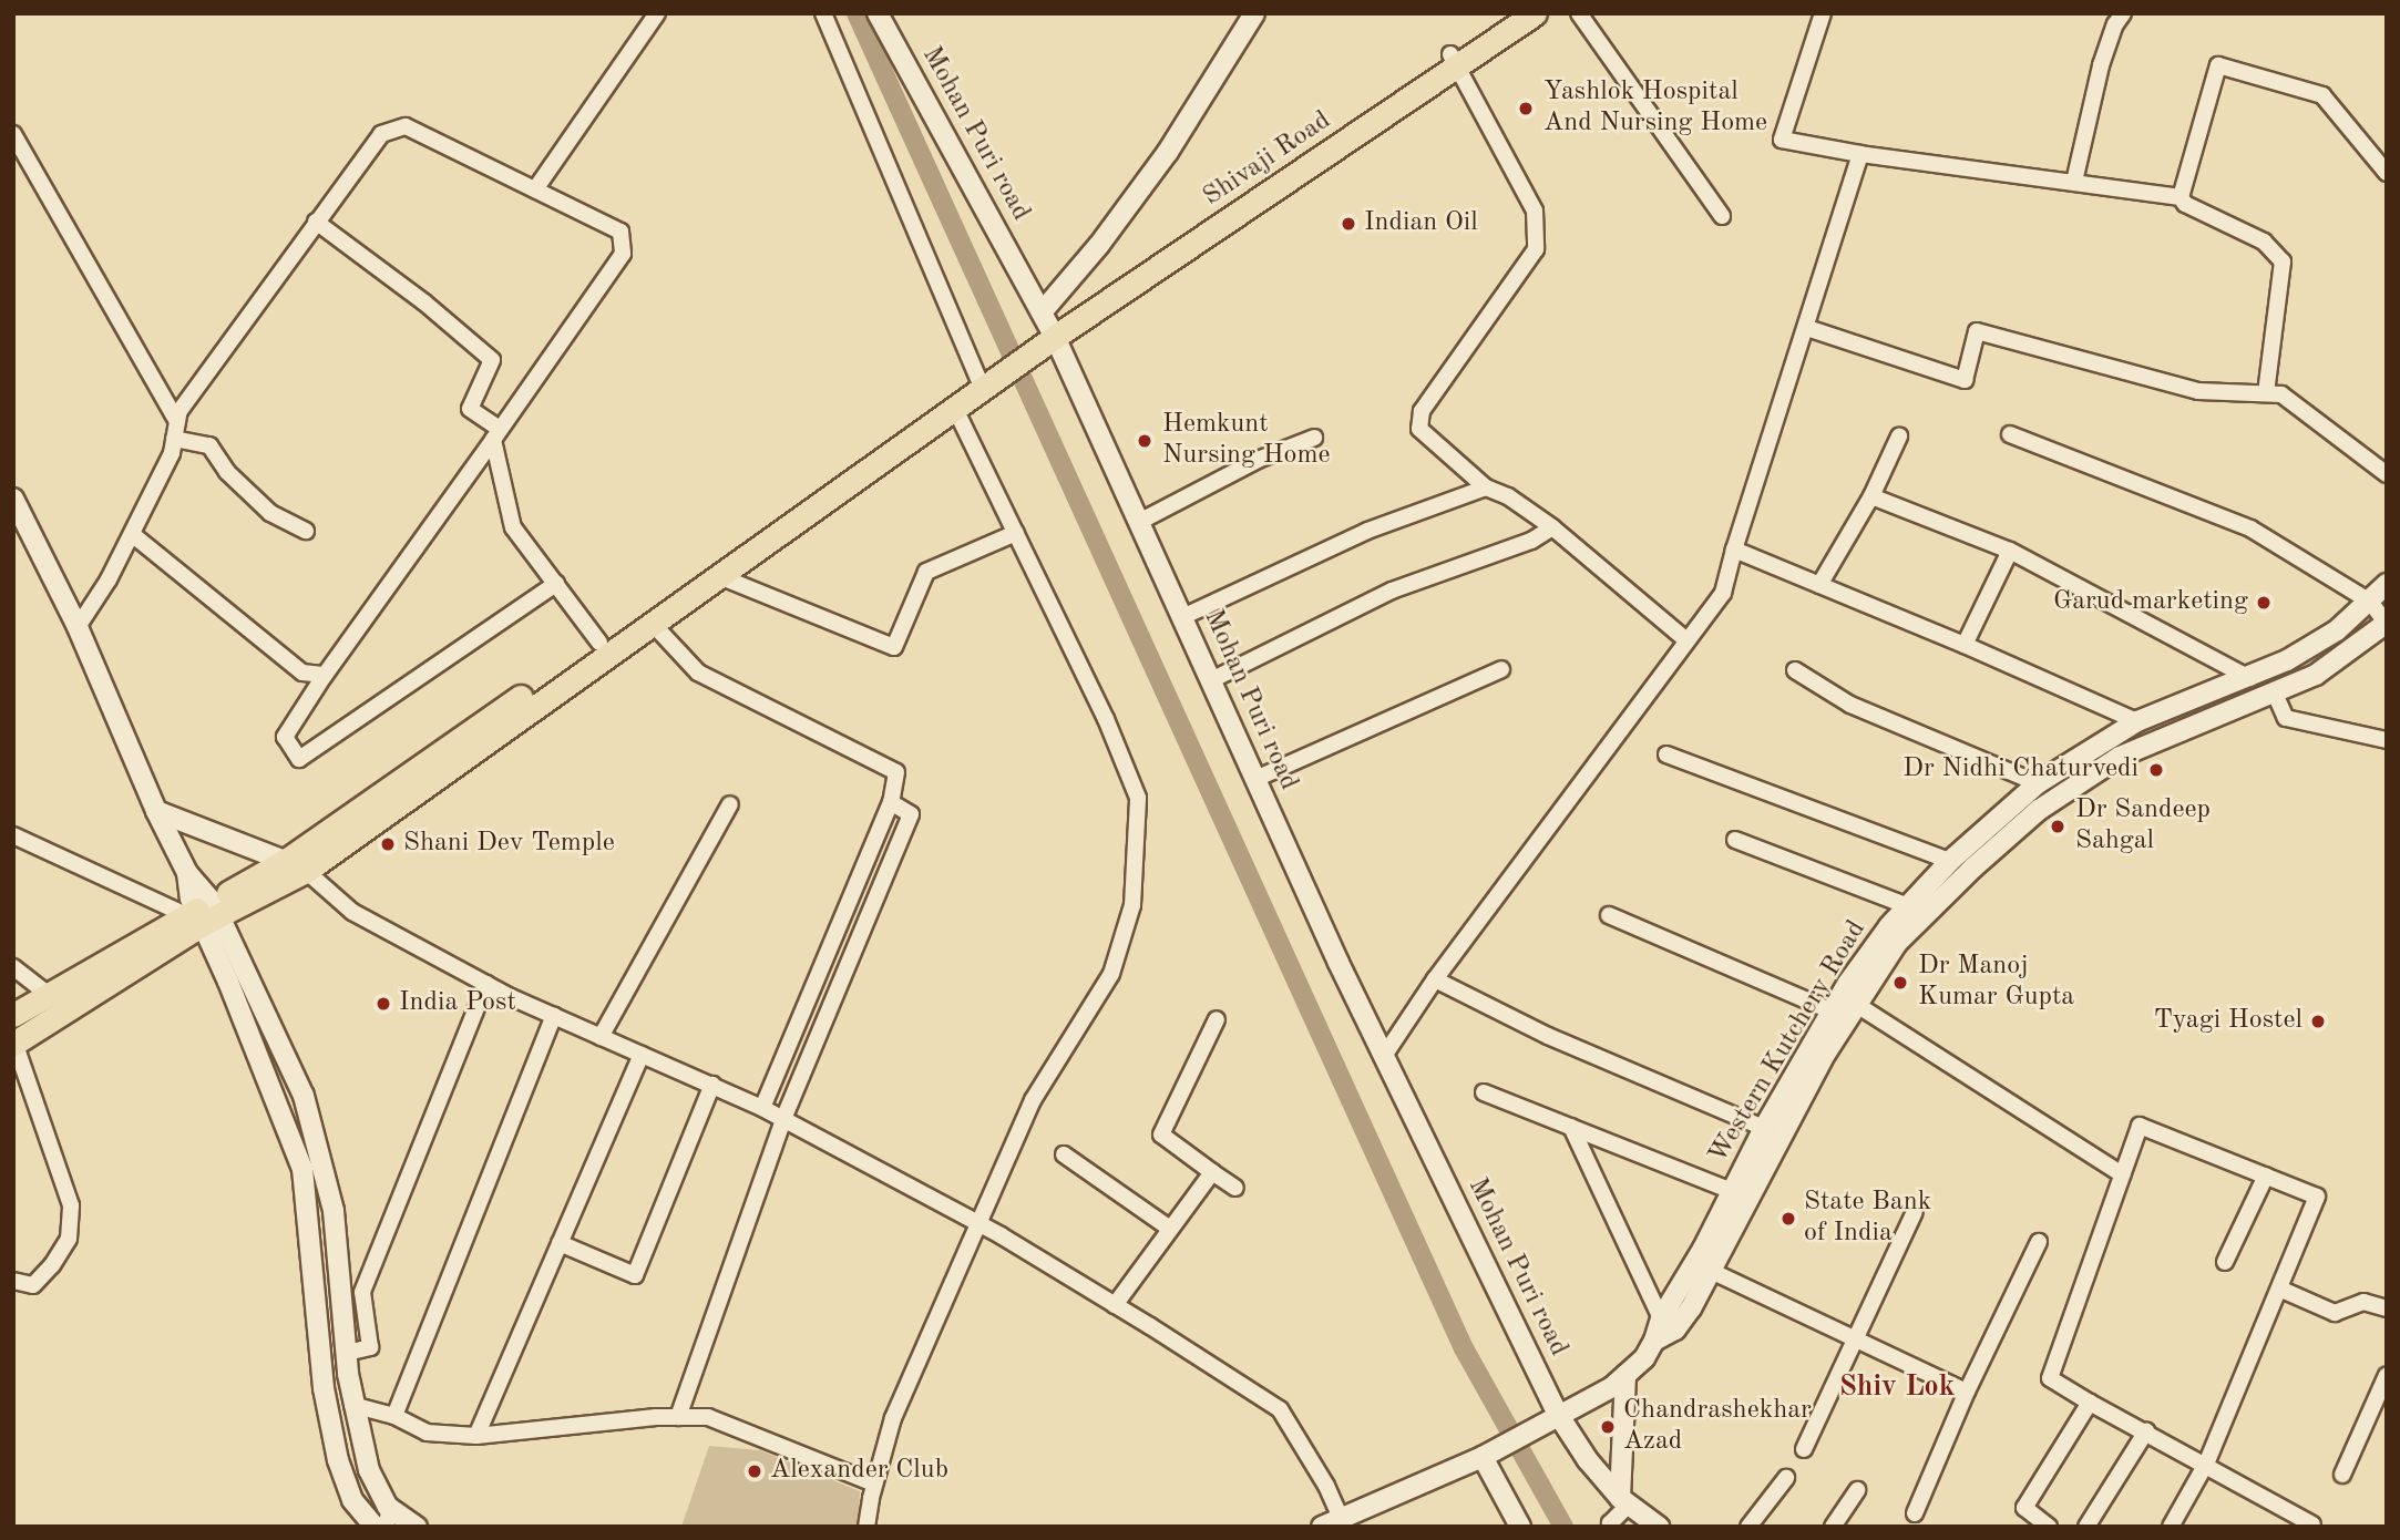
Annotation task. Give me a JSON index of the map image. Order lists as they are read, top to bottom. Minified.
{"streets":{"main road":["Shivaji Road"],"street":["Mohan Puri road","Western Kutchery Road"]},"crossings":[["Mohan Puri road","Shivaji Road"],["Mohan Puri road","Western Kutchery Road"]],"districts":["Shiv Lok"],"places":["Yashlok Hospital And Nursing Home","Indian Oil","Hemkunt Nursing Home","Garud marketing","Dr Nidhi Chaturvedi","Dr Sandeep Sahgal","Shani Dev Temple","Dr Manoj Kumar Gupta","India Post","Tyagi Hostel","State Bank of India","Chandrashekhar Azad","Alexander Club"]}
